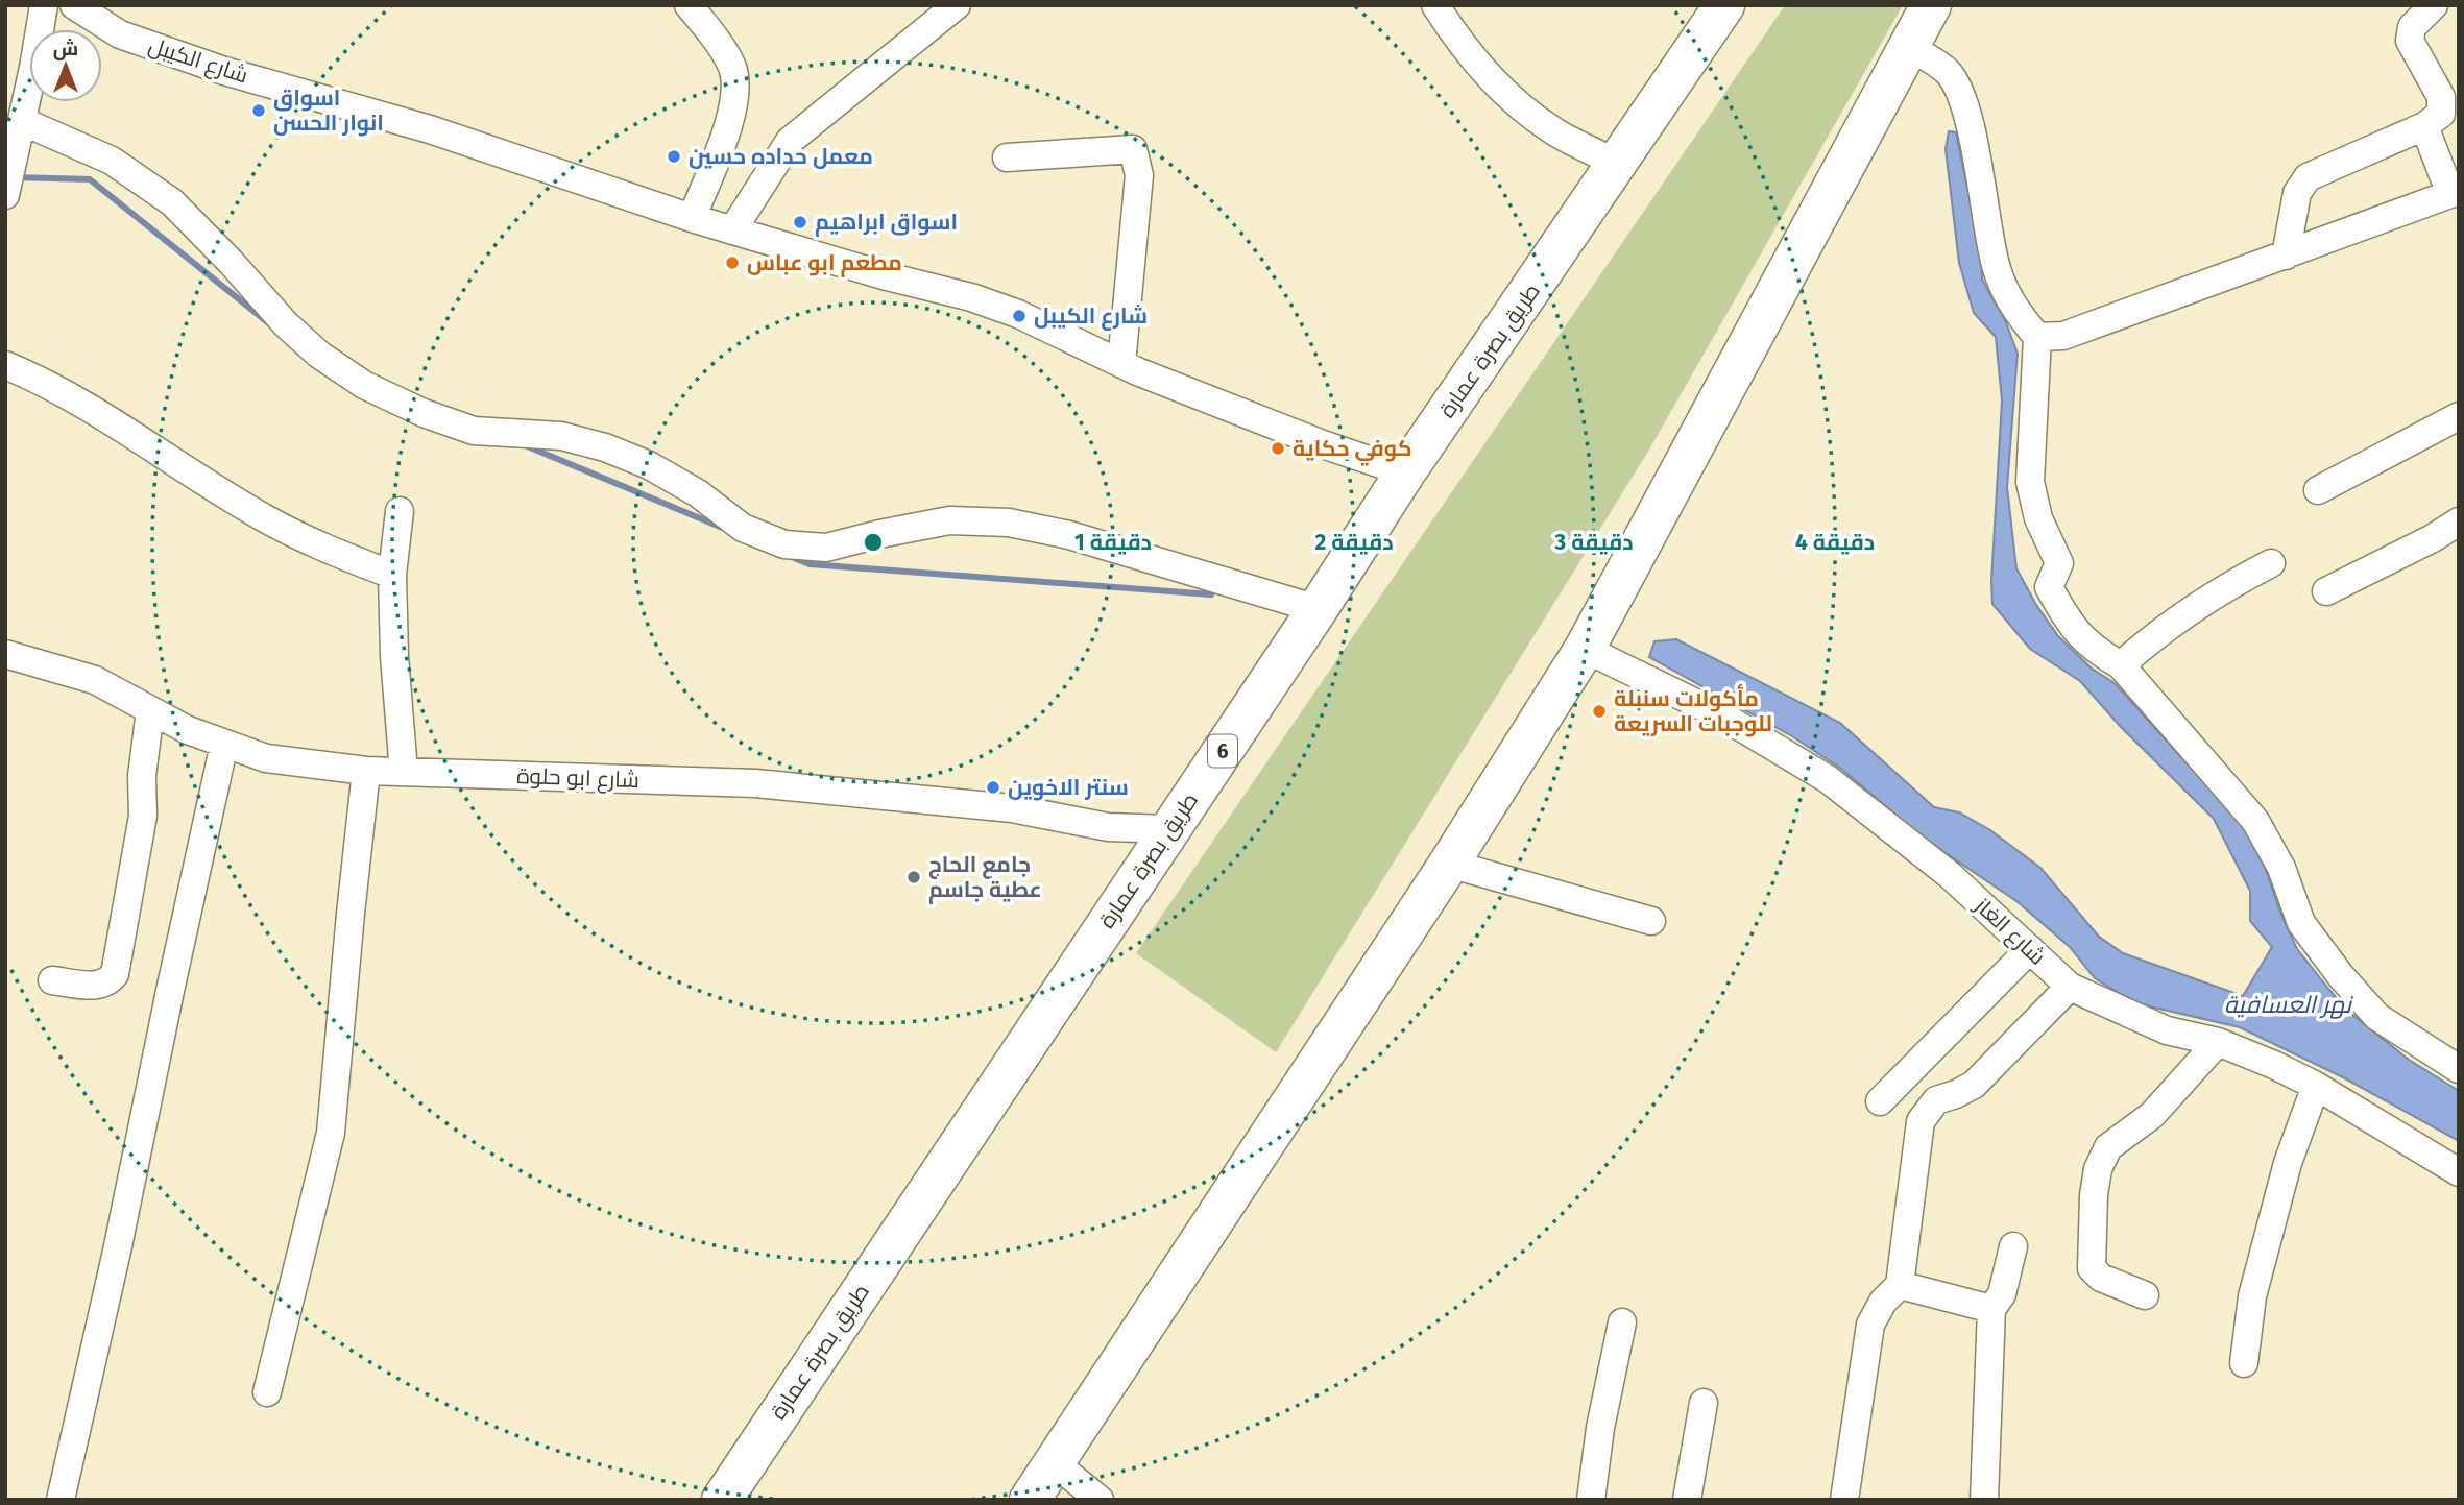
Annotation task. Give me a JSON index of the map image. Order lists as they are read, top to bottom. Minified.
{"streets":{"highway":["طريق بصرة عمارة","6"],"street":["شارع الكيبل","شارع ابو حلوة","شارع الغاز"]},"crossings":[["شارع الكيبل","طريق بصرة عمارة"],["طريق بصرة عمارة","شارع ابو حلوة"]],"water":["نهر العسافية"],"places":["اسواق انوار الحسن","معمل حداده حسين","اسواق ابراهيم","مطعم ابو عباس","شارع الكيبل","كوفي حكاية","مأكولات سنبلة للوجبات السريعة","سنتر الاخوين","جامع الحاج عطية جاسم"],"north":"top","rings":["1 دقيقة","2 دقيقة","3 دقيقة","4 دقيقة"]}
